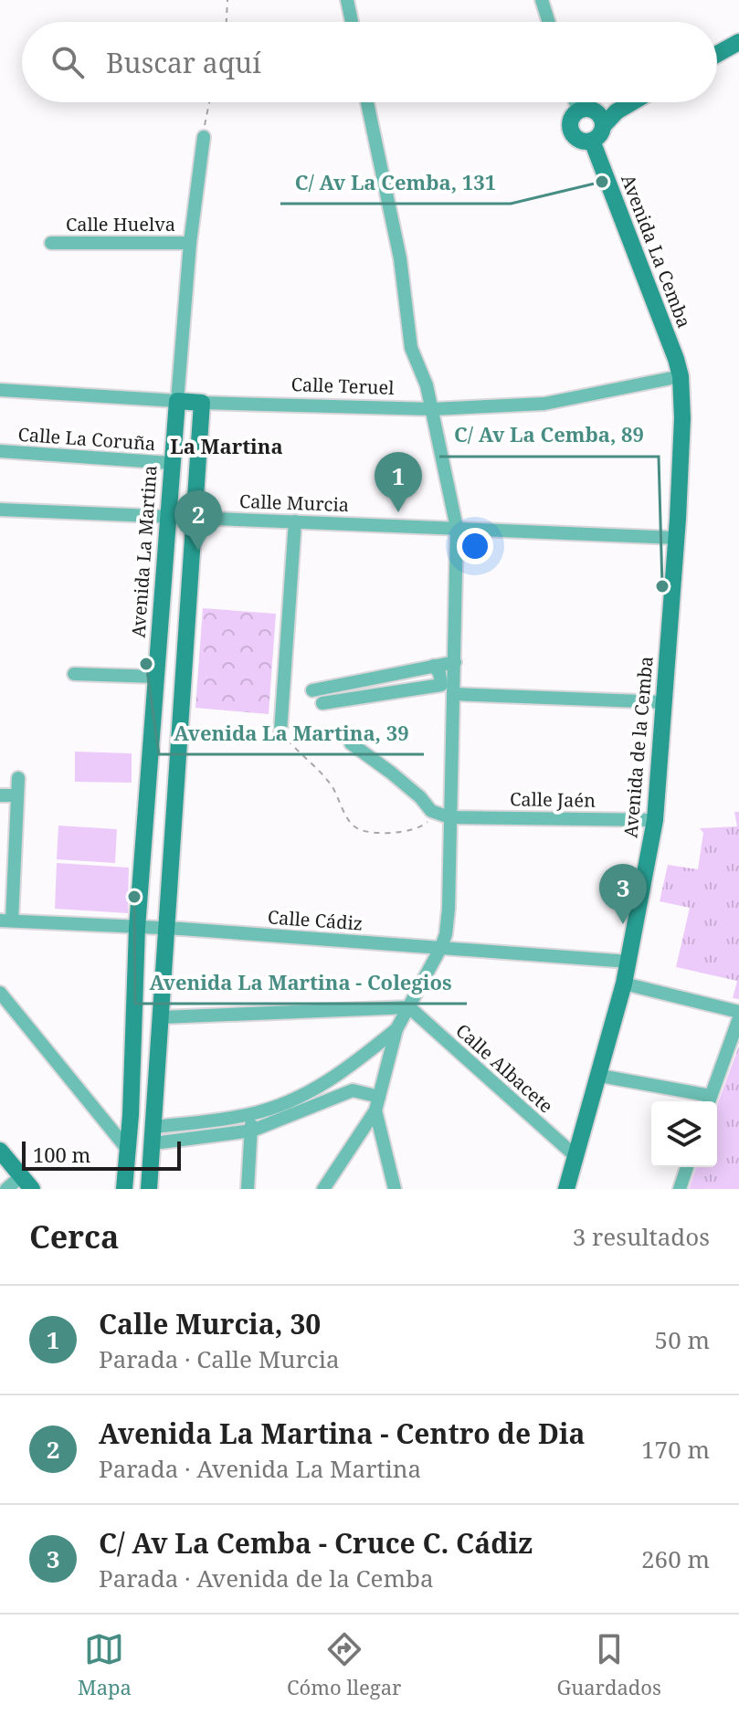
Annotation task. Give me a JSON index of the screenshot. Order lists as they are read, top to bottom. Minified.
{"streets":{"street":["Calle Huelva","Avenida La Cemba","Calle Teruel","Calle La Coruña","Calle Murcia","Avenida La Martina","Avenida de la Cemba","Calle Jaén","Calle Cádiz","Calle Albacete"]},"crossings":[["Calle Huelva","Avenida La Martina"],["Avenida La Cemba","Calle Teruel"],["Avenida La Cemba","Avenida de la Cemba"],["Calle Teruel","Avenida La Martina"],["Calle Teruel","Avenida de la Cemba"],["Calle La Coruña","Avenida La Martina"],["Calle Murcia","Avenida La Martina"],["Calle Murcia","Avenida de la Cemba"],["Avenida La Martina","Calle Cádiz"],["Avenida de la Cemba","Calle Jaén"],["Avenida de la Cemba","Calle Cádiz"],["Avenida de la Cemba","Calle Albacete"]],"districts":["La Martina"],"places":["C/ Av La Cemba, 131","C/ Av La Cemba, 89","Avenida La Martina, 39","Avenida La Martina - Colegios"],"scale_bar":"100 m","page":{"search":"Buscar aquí","pins":["1","2","3"],"scale":"100 m","heading":["Cerca","3 resultados"],"list":[{"mark":"1","name":"Calle Murcia, 30","note":"Parada · Calle Murcia","value":"50 m"},{"mark":"2","name":"Avenida La Martina - Centro de Dia","note":"Parada · Avenida La Martina","value":"170 m"},{"mark":"3","name":"C/ Av La Cemba - Cruce C. Cádiz","note":"Parada · Avenida de la Cemba","value":"260 m"}],"nav":["Mapa","Cómo llegar","Guardados"]}}
